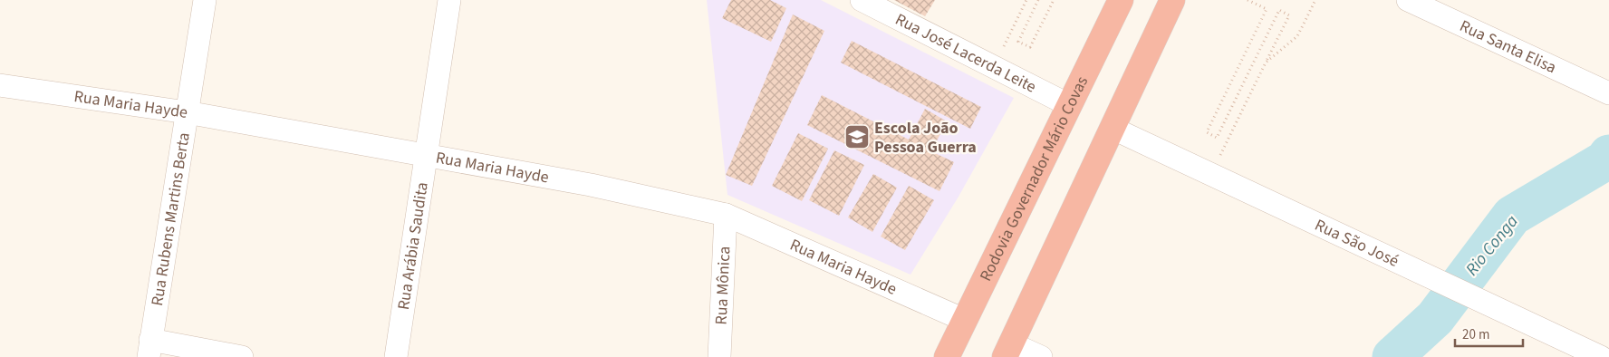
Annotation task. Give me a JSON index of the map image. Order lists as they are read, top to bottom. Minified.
{"streets":{"highway":["Rodovia Governador Mário Covas"],"street":["Rua Santa Elisa","Rua José Lacerda Leite","Rua Maria Hayde","Rua Rubens Martins Berta","Rua São José","Rua Arábia Saudita","Rua Mônica"]},"crossings":[["Rua José Lacerda Leite","Rodovia Governador Mário Covas"],["Rua Maria Hayde","Rodovia Governador Mário Covas"],["Rua Maria Hayde","Rua Rubens Martins Berta"],["Rua Maria Hayde","Rua Arábia Saudita"],["Rua Maria Hayde","Rua Mônica"]],"water":["Rio Conga"],"places":{"school or university":["Escola João Pessoa Guerra"]},"scale_bar":"20 m"}
